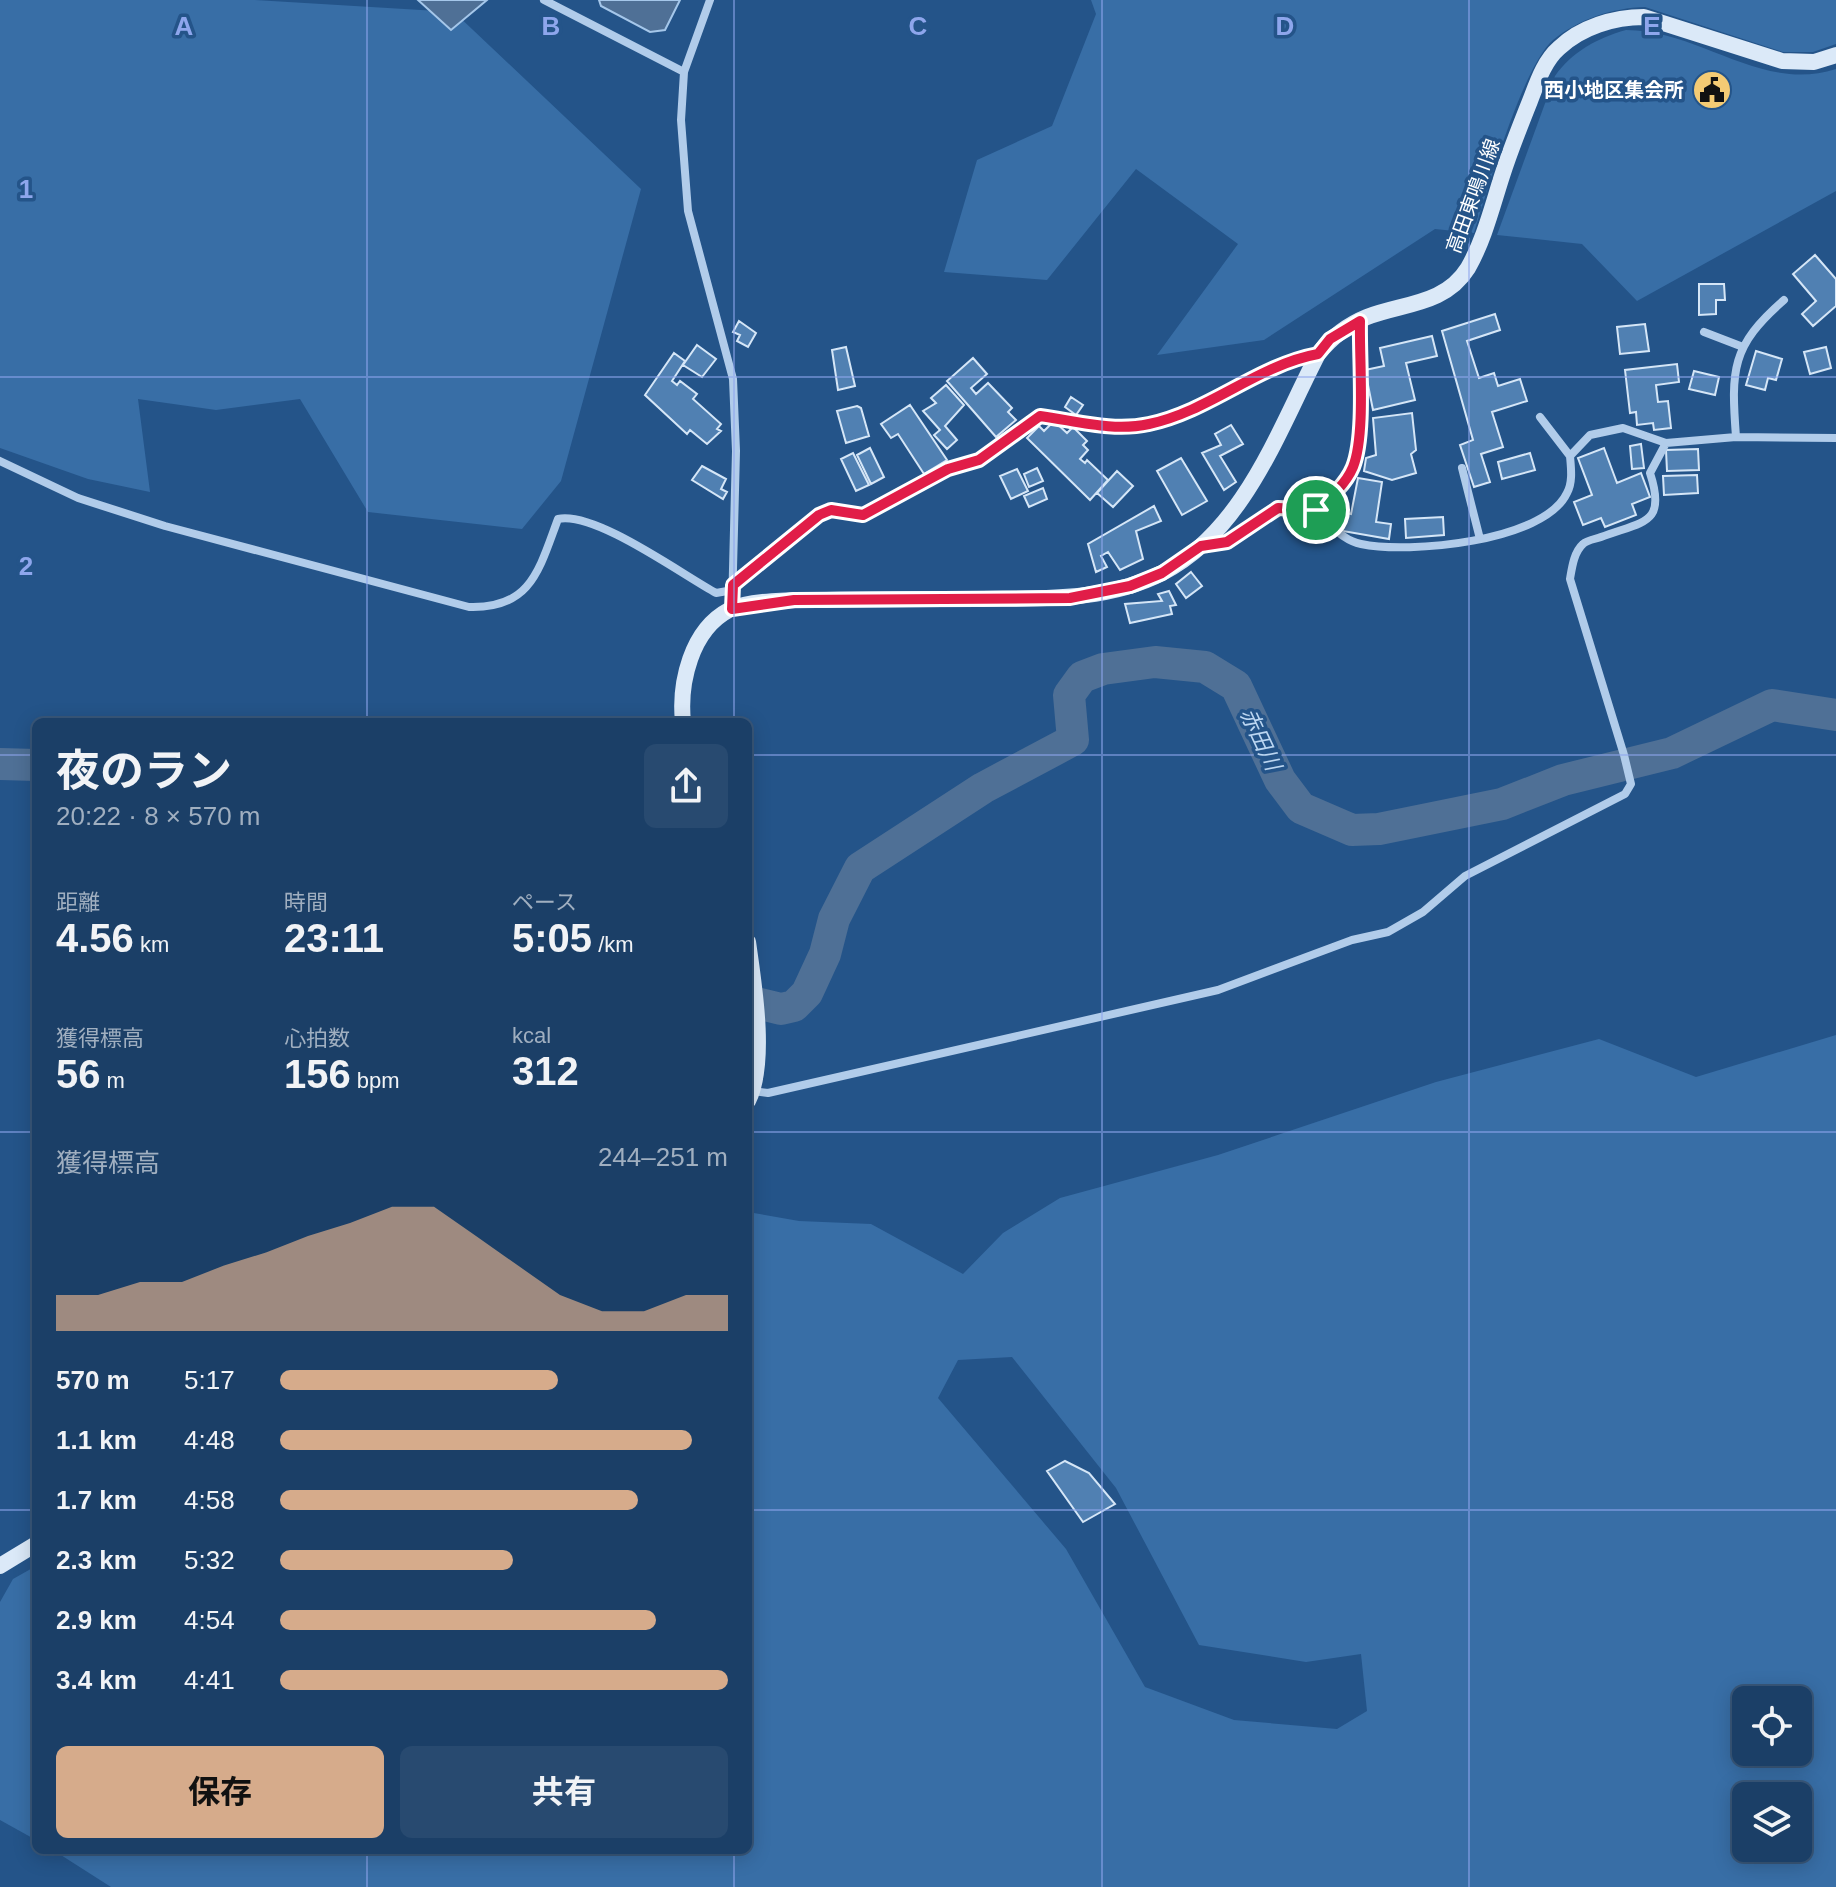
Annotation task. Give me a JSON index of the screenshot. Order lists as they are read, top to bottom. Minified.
{"streets":{"main road":["高田東鳴川線"]},"water":["赤田川"],"places":{"public building":["西小地区集会所"]},"page":{"heading":["夜のラン","20:22 · 8 × 570 m"],"stats":[["距離","4.56 km"],["時間","23:11"],["ペース","5:05 /km"],["獲得標高","56 m"],["心拍数","156 bpm"],["kcal","312"]],"chart":["獲得標高","244–251 m"],"list":[{"name":"570 m","note":"5:17"},{"name":"1.1 km","note":"4:48"},{"name":"1.7 km","note":"4:58"},{"name":"2.3 km","note":"5:32"},{"name":"2.9 km","note":"4:54"},{"name":"3.4 km","note":"4:41"}],"buttons":["保存","共有"]},"grid":{"columns":["A","B","C","D","E"],"rows":["1","2"]}}
